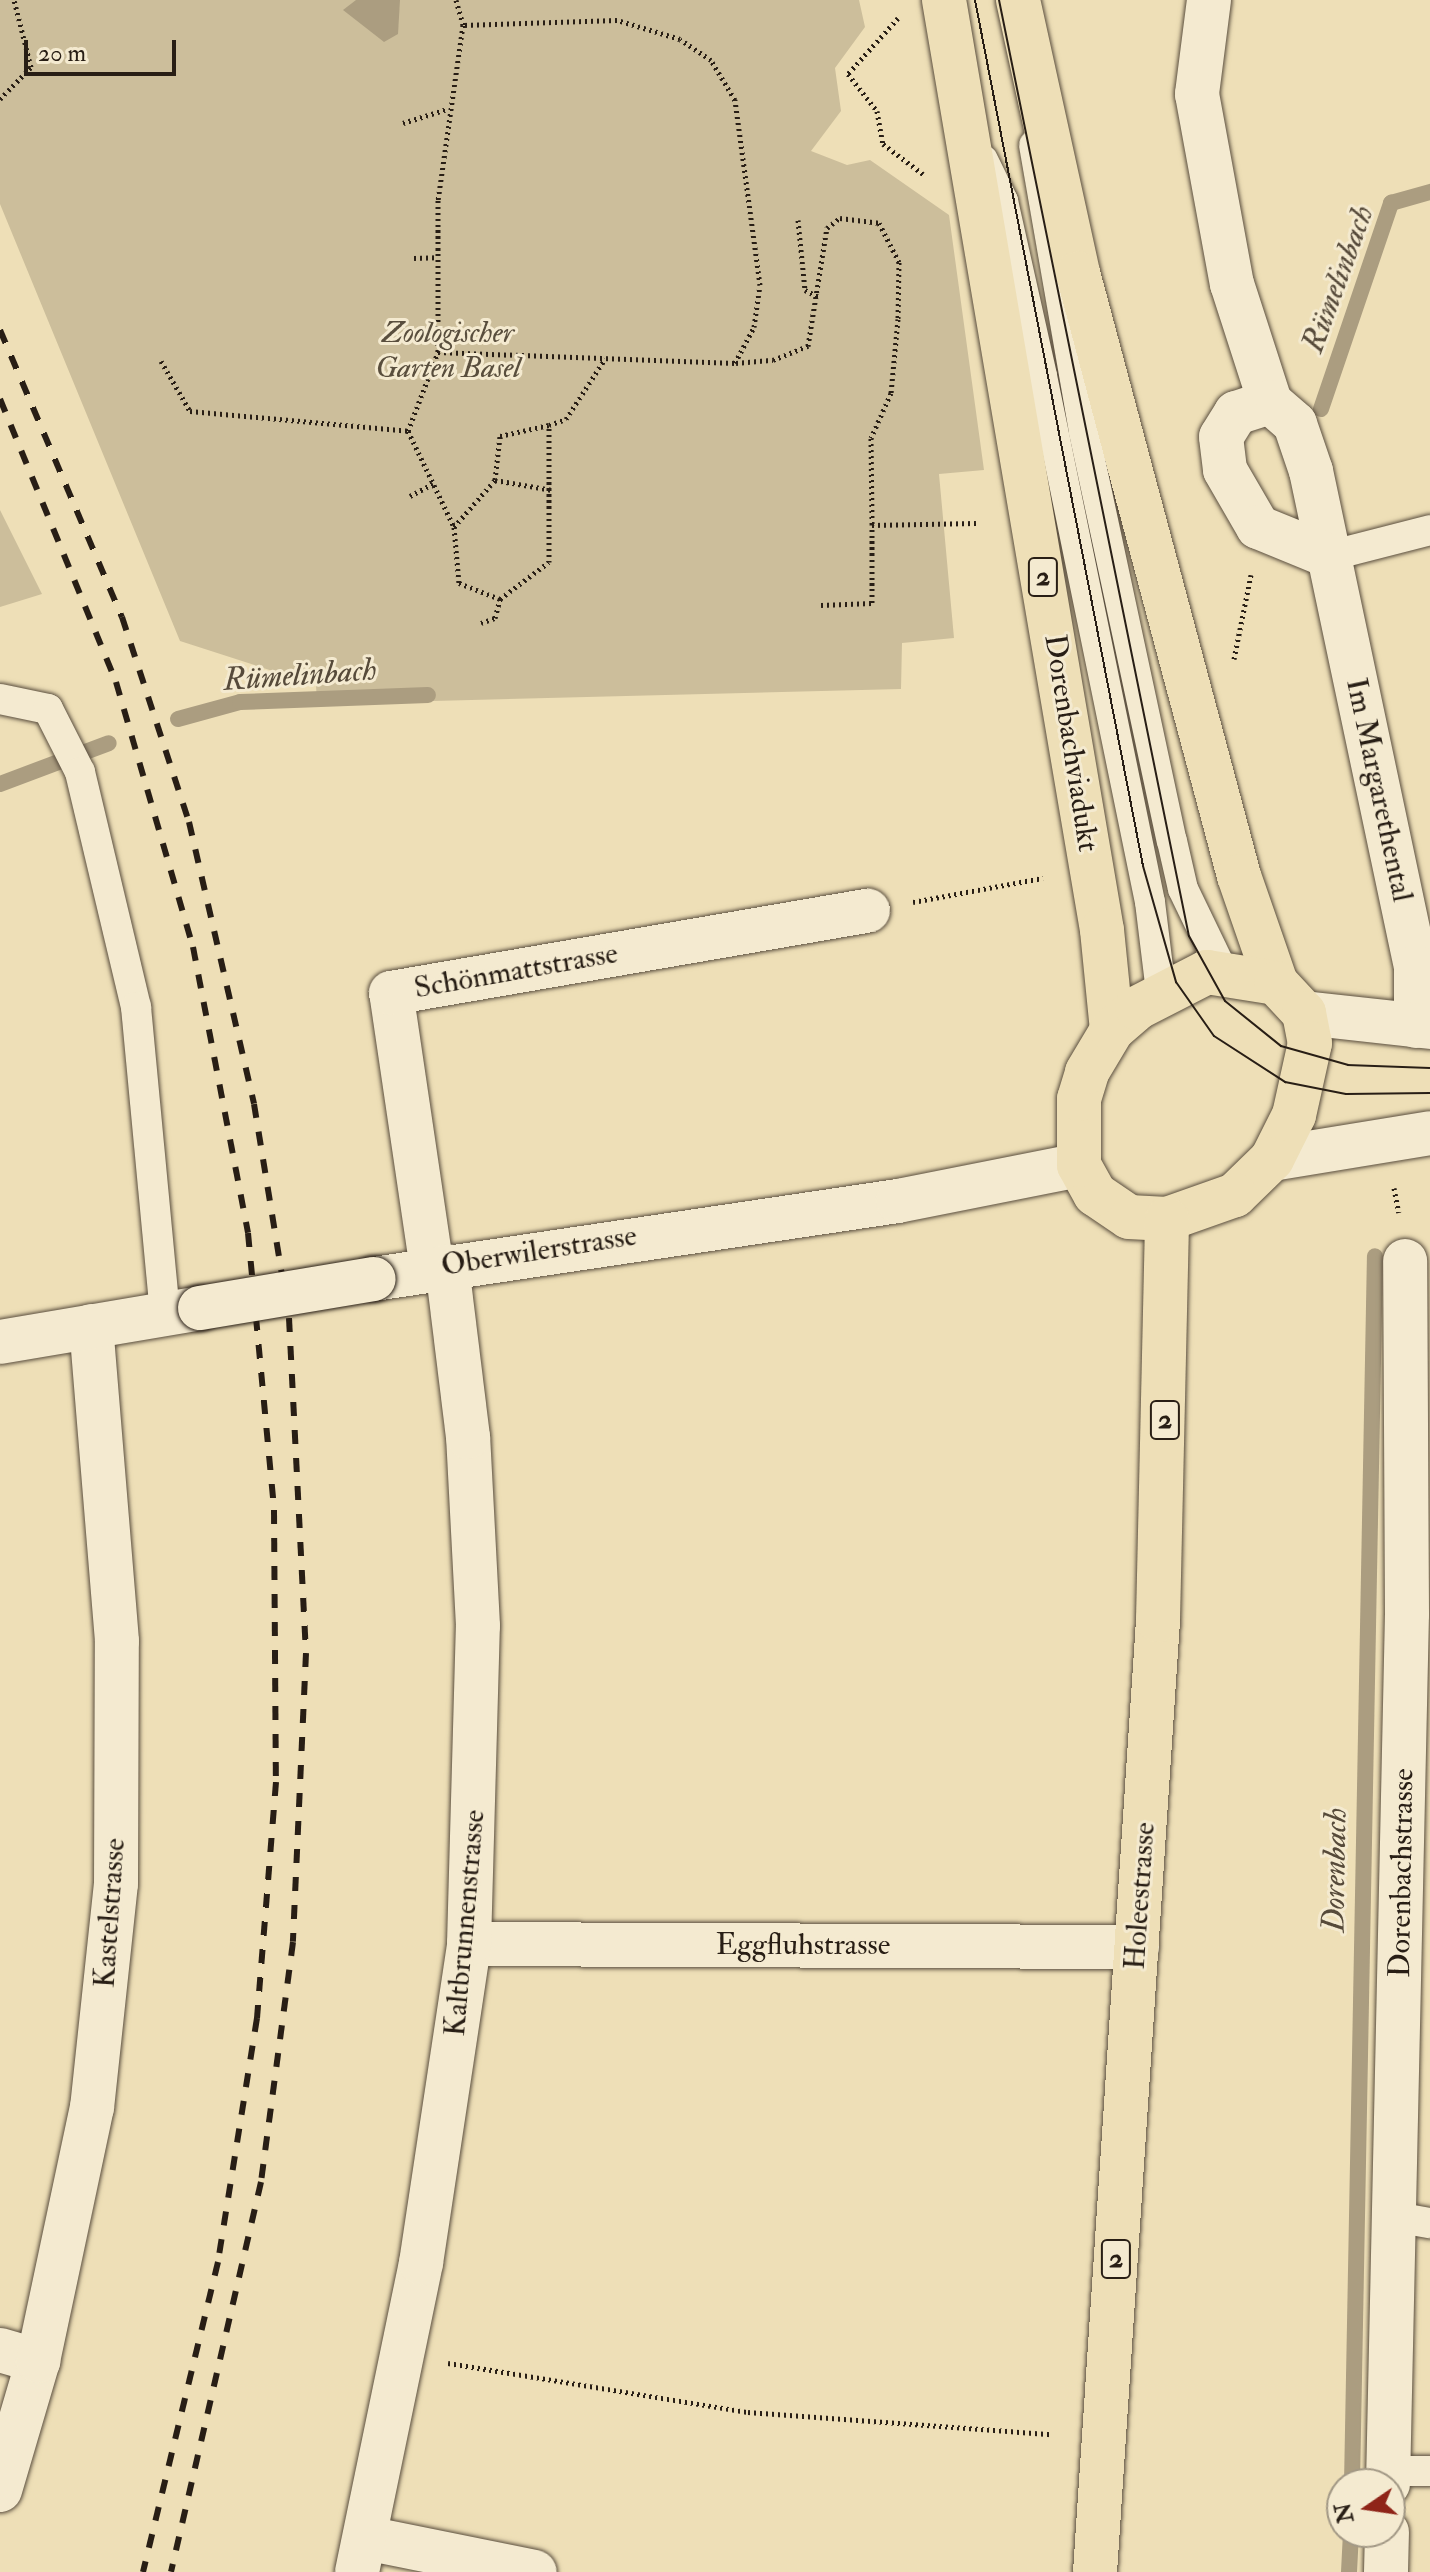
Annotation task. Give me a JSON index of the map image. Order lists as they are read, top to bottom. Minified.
{"streets":{"main road":["2","Dorenbachviadukt","Holeestrasse"],"street":["Im Margarethental","Schönmattstrasse","Oberwilerstrasse","Dorenbachstrasse","Kastelstrasse","Kaltbrunnenstrasse","Eggfluhstrasse"]},"crossings":[["2","Dorenbachviadukt"],["Dorenbachviadukt","Oberwilerstrasse"],["Dorenbachviadukt","Holeestrasse"],["Schönmattstrasse","Oberwilerstrasse"],["Schönmattstrasse","Kaltbrunnenstrasse"],["Oberwilerstrasse","Holeestrasse"],["Oberwilerstrasse","Kastelstrasse"],["Oberwilerstrasse","Kaltbrunnenstrasse"],["Holeestrasse","Eggfluhstrasse"],["Kaltbrunnenstrasse","Eggfluhstrasse"]],"water":["Rümelinbach","Dorenbach"],"parks":["Zoologischer Garten Basel"],"scale_bar":"20 m","north":"left"}
